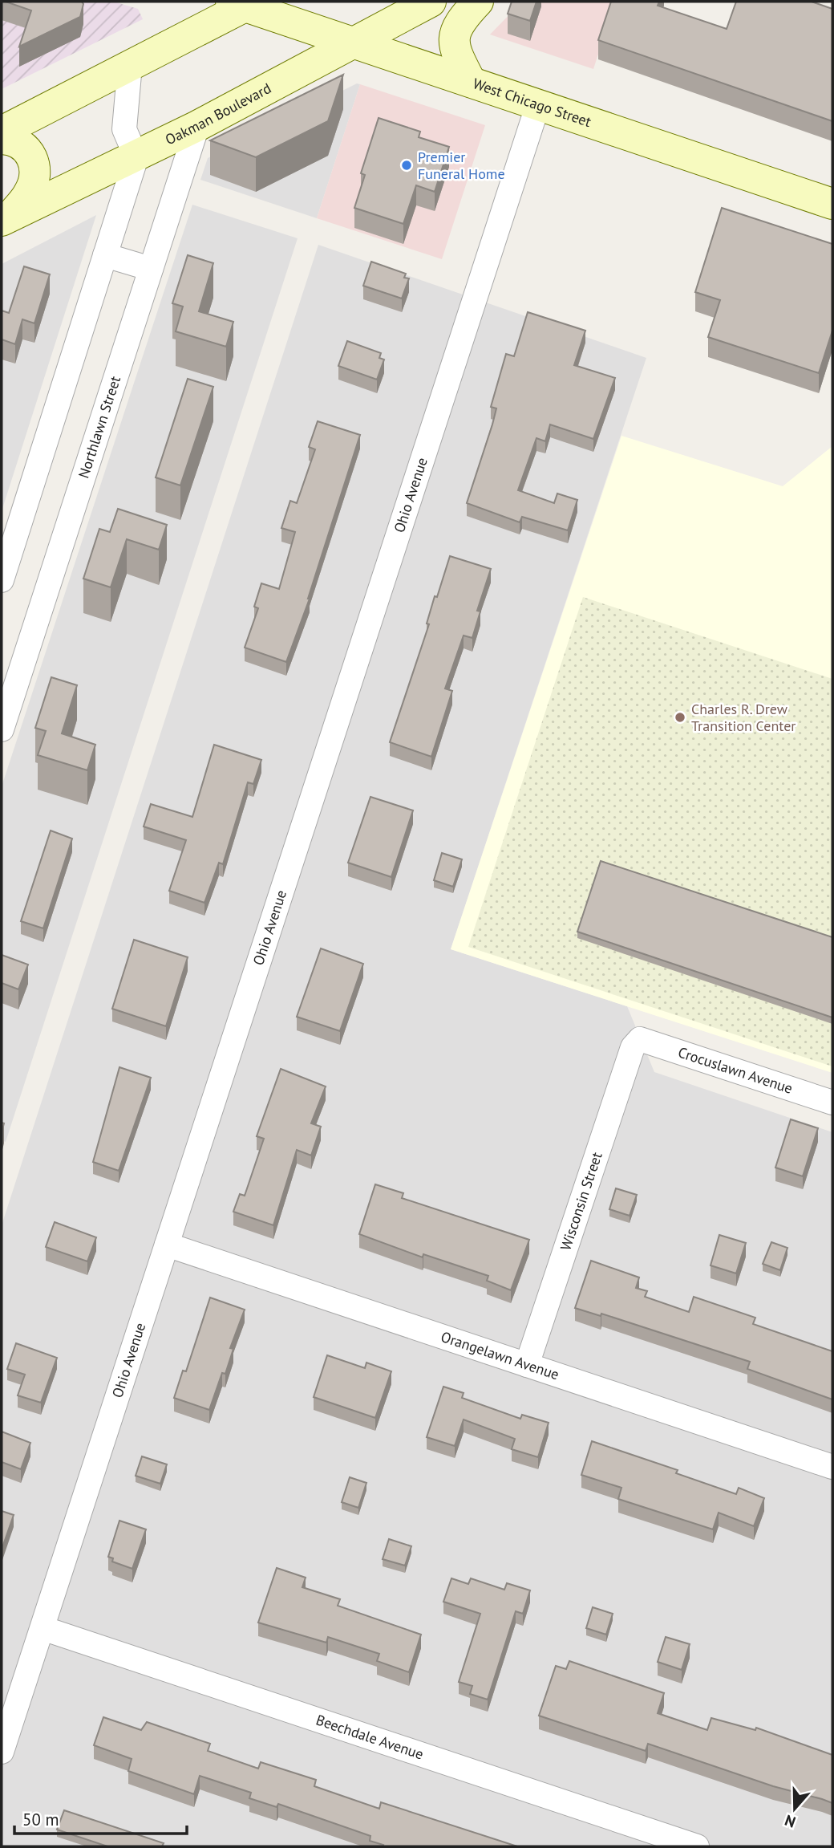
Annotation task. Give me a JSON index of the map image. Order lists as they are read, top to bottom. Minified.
{"streets":{"street":["West Chicago Street","Oakman Boulevard","Northlawn Street","Ohio Avenue","Crocuslawn Avenue","Wisconsin Street","Orangelawn Avenue","Beechdale Avenue"]},"crossings":[["West Chicago Street","Oakman Boulevard"],["West Chicago Street","Ohio Avenue"],["Oakman Boulevard","Northlawn Street"],["Ohio Avenue","Orangelawn Avenue"],["Ohio Avenue","Beechdale Avenue"],["Crocuslawn Avenue","Wisconsin Street"],["Wisconsin Street","Orangelawn Avenue"]],"places":["Premier Funeral Home","Charles R. Drew Transition Center"],"scale_bar":"50 m","north":"bottom"}
